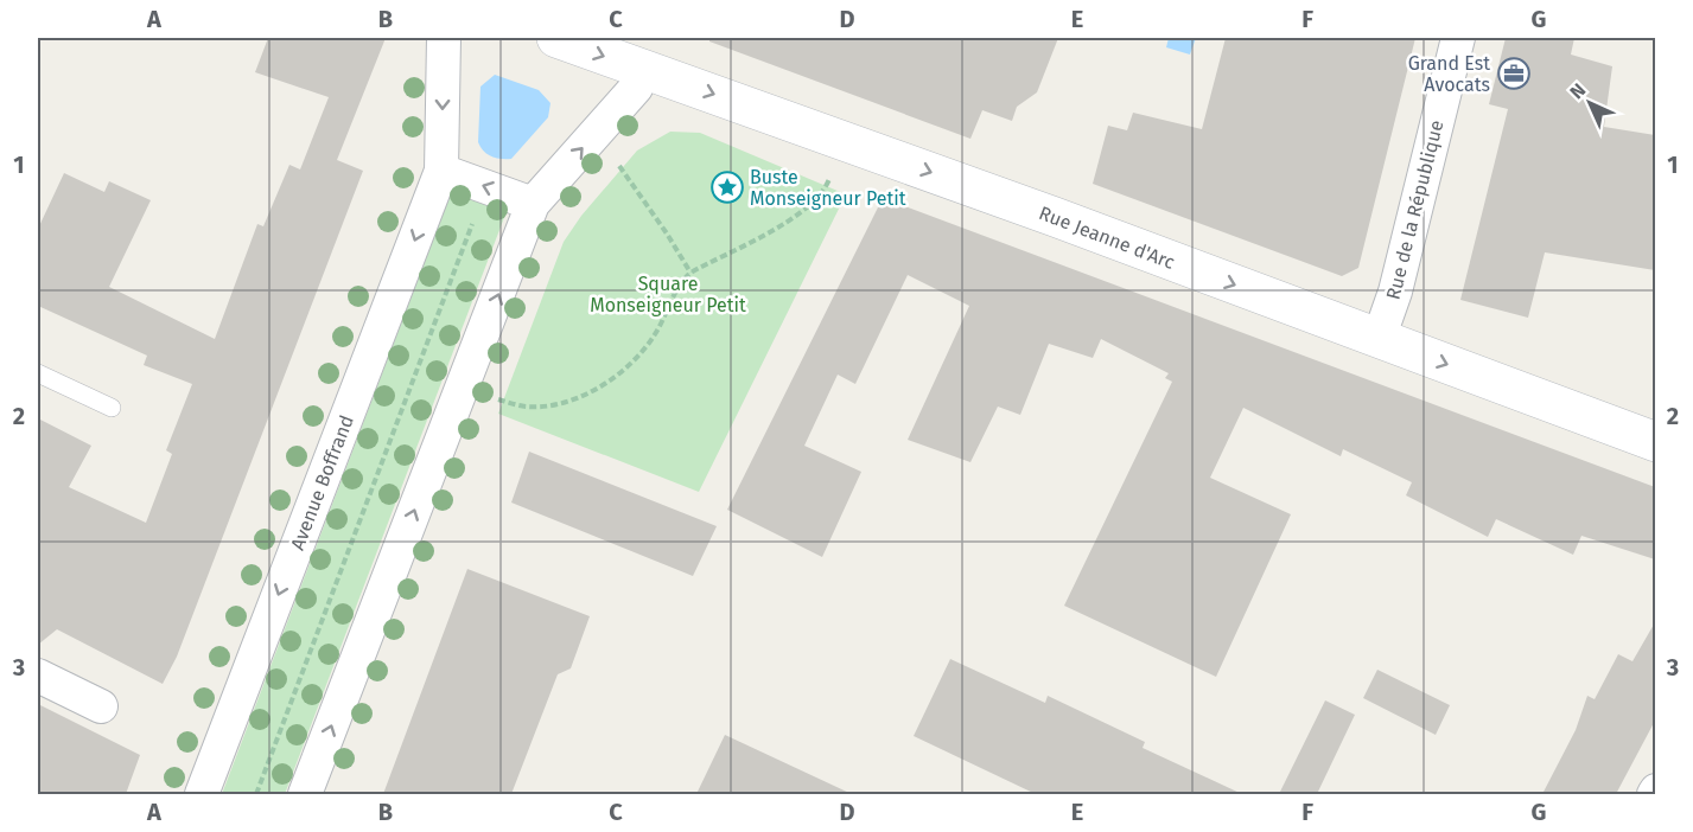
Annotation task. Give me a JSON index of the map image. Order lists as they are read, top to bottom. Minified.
{"streets":{"main road":["Rue Jeanne d'Arc"],"street":["Rue de la République","Avenue Boffrand"]},"crossings":[["Rue de la République","Rue Jeanne d'Arc"]],"one_way":["Rue Jeanne d'Arc"],"parks":["Square Monseigneur Petit"],"places":{"office":["Grand Est Avocats"],"place":["Buste Monseigneur Petit"]},"north":"top left","grid":{"columns":["A","B","C","D","E","F","G"],"rows":["1","2","3"]}}
